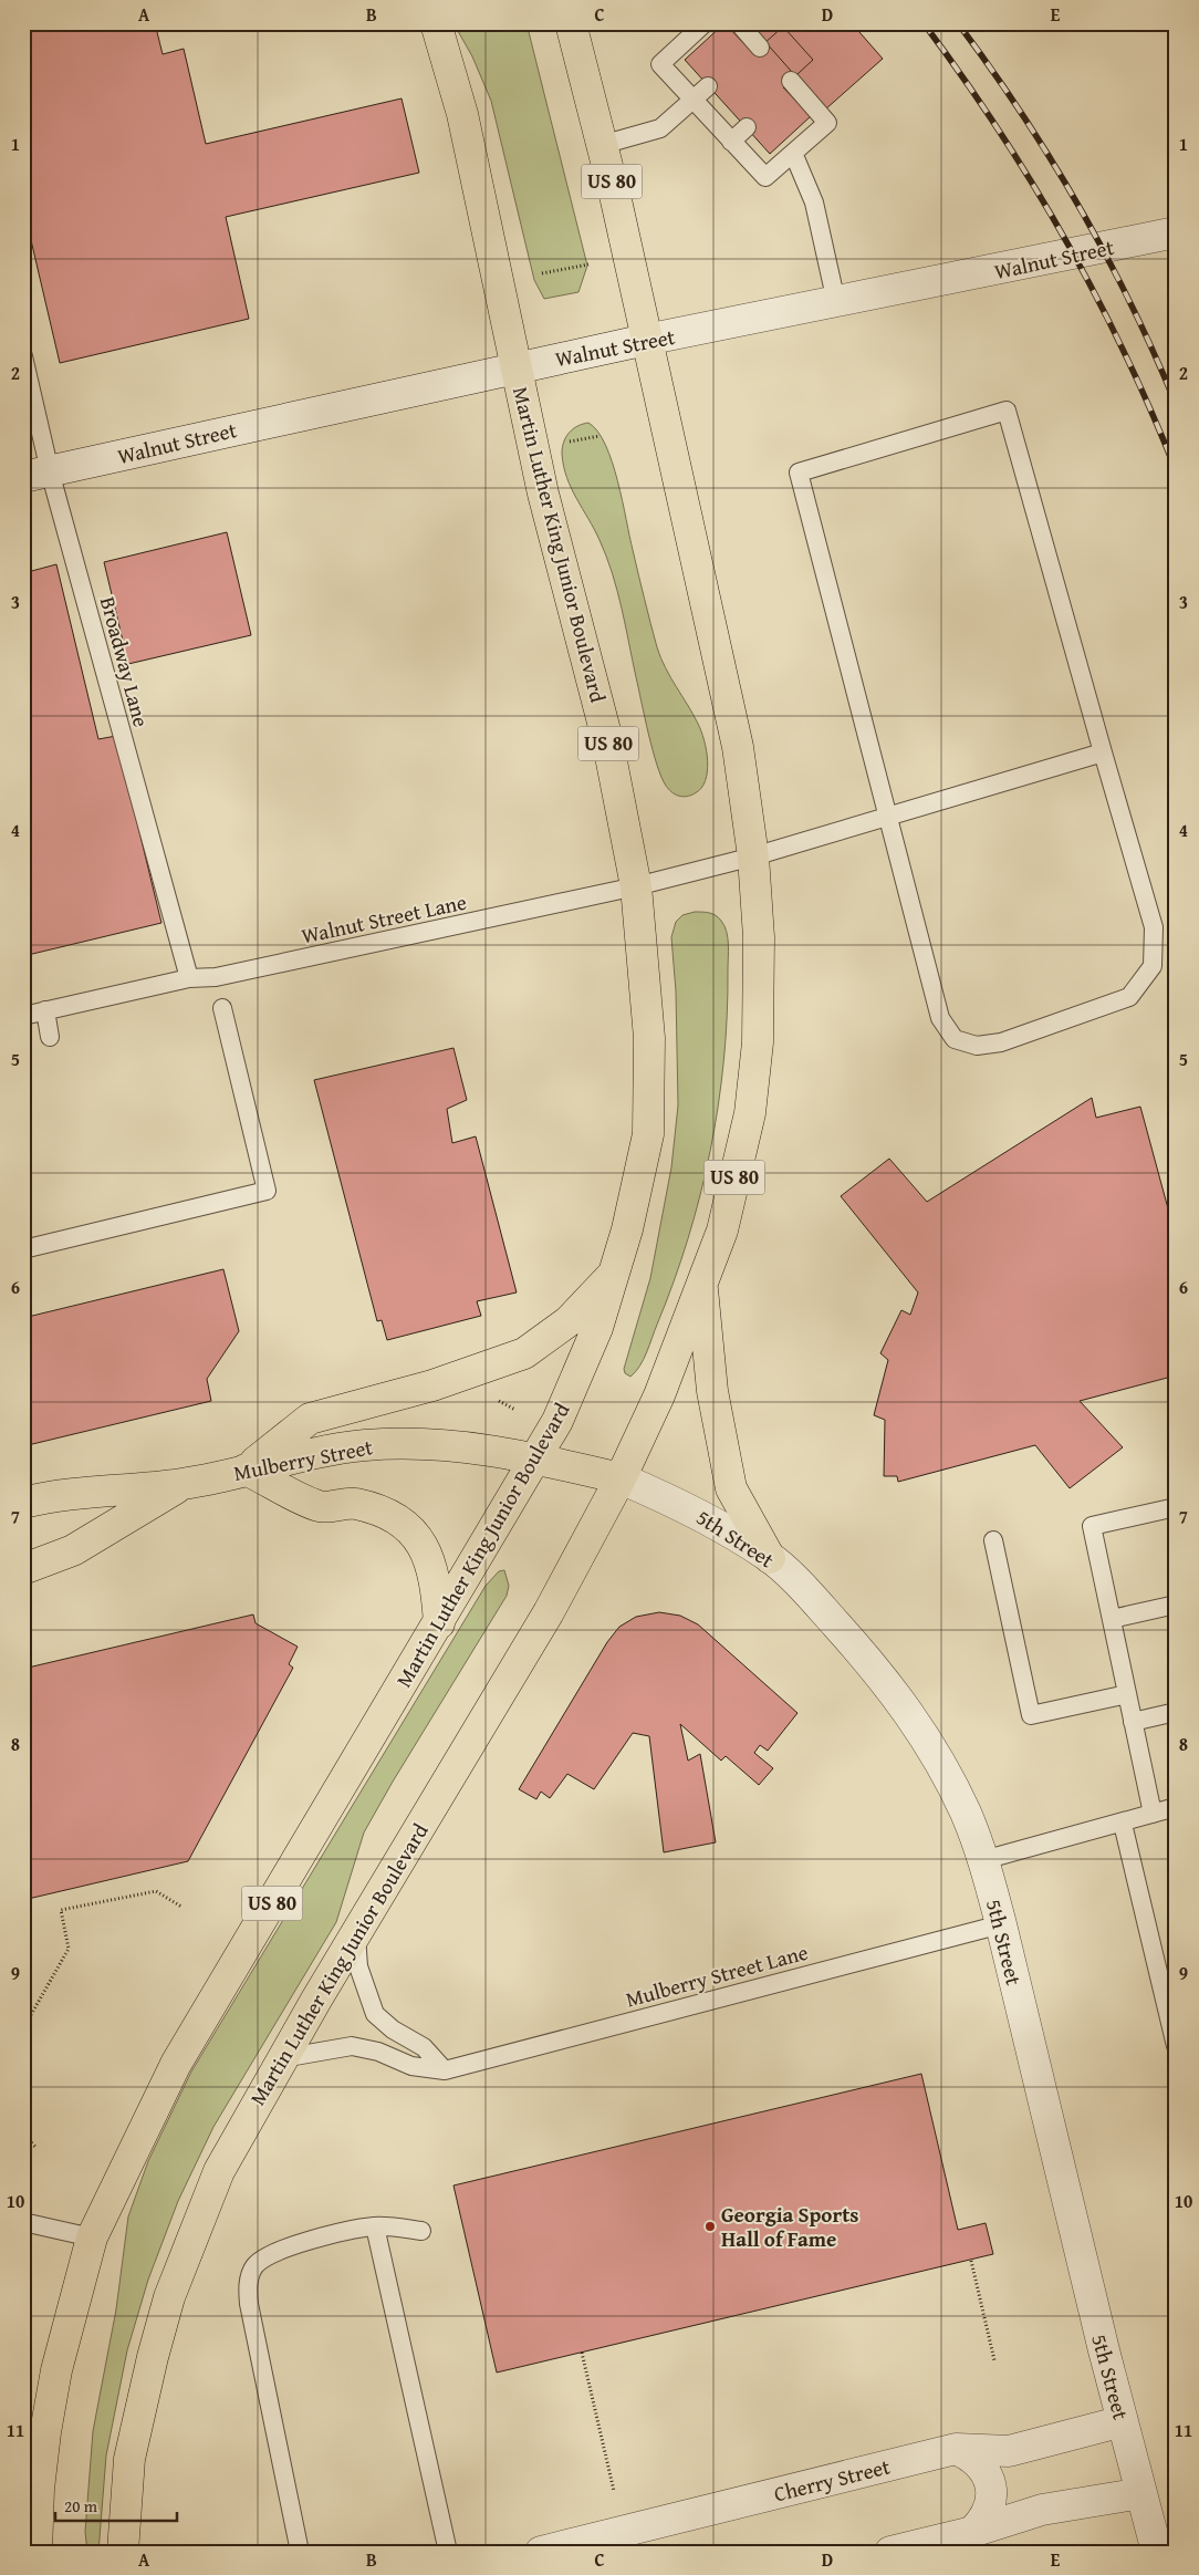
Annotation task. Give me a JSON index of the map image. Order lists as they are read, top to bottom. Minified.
{"streets":{"main road":["US 80","Martin Luther King Junior Boulevard","Mulberry Street"],"street":["Walnut Street","5th Street","Cherry Street"],"lane":["Broadway Lane","Walnut Street Lane","Mulberry Street Lane"]},"crossings":[["Walnut Street","Martin Luther King Junior Boulevard"],["Walnut Street","Broadway Lane"],["Martin Luther King Junior Boulevard","Walnut Street Lane"],["Martin Luther King Junior Boulevard","Mulberry Street"],["Martin Luther King Junior Boulevard","5th Street"],["Martin Luther King Junior Boulevard","Mulberry Street Lane"],["Broadway Lane","Walnut Street Lane"],["Mulberry Street","5th Street"],["5th Street","Mulberry Street Lane"],["5th Street","Cherry Street"]],"places":["Georgia Sports Hall of Fame"],"scale_bar":"20 m","grid":{"columns":["A","B","C","D","E"],"rows":["1","2","3","4","5","6","7","8","9","10","11"]}}
